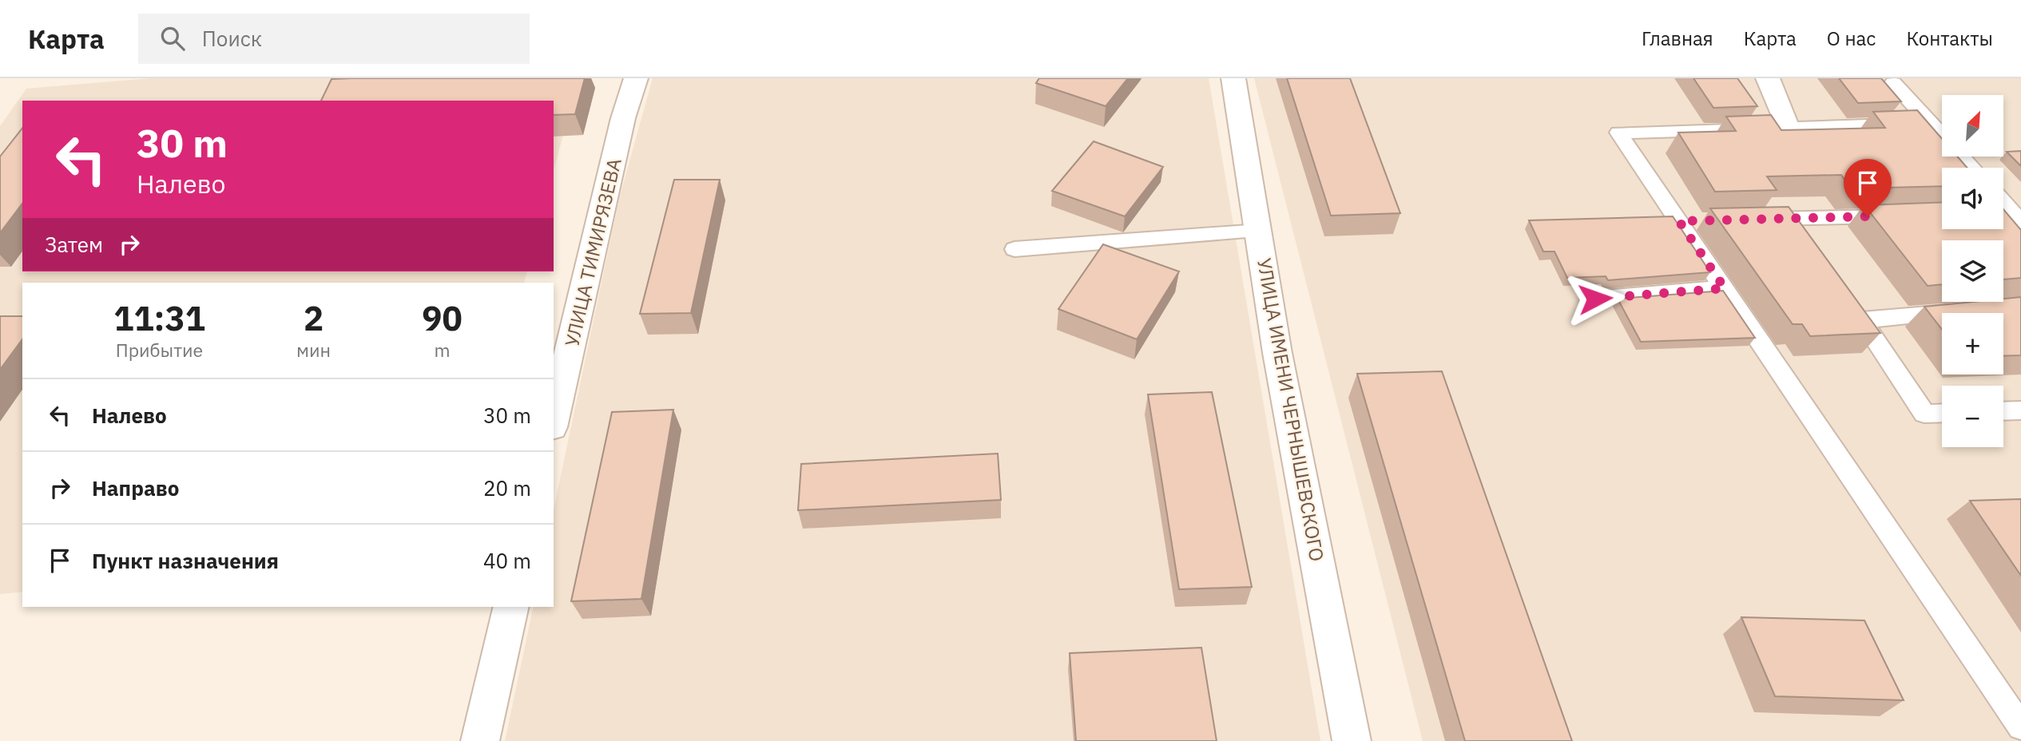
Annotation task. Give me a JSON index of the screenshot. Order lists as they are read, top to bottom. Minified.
{"streets":{"street":["УЛИЦА ТИМИРЯЗЕВА","УЛИЦА ИМЕНИ ЧЕРНЫШЕВСКОГО"]},"north":"top right","page":{"header":"Карта","search":"Поиск","nav":["Главная","Карта","О нас","Контакты"],"map_buttons":["+","−"],"turn":["30 m","Налево"],"then":"Затем","eta":["11:31","Прибытие","2","мин","90","m"],"list":[{"name":"Налево","value":"30 m"},{"name":"Направо","value":"20 m"},{"name":"Пункт назначения","value":"40 m"}]}}
